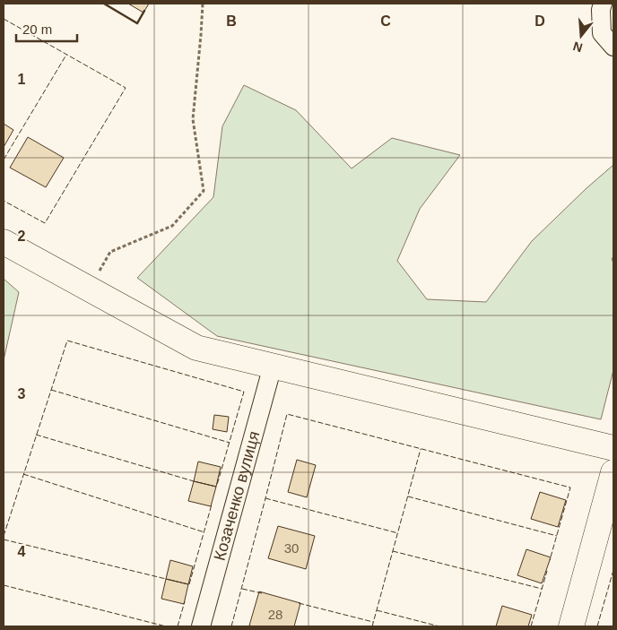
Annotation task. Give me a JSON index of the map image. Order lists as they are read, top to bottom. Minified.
{"streets":{"street":["Козаченко вулиця"]},"house_numbers":["30","28"],"scale_bar":"20 m","north":"bottom","grid":{"columns":["B","C","D"],"rows":["1","2","3","4"]}}
